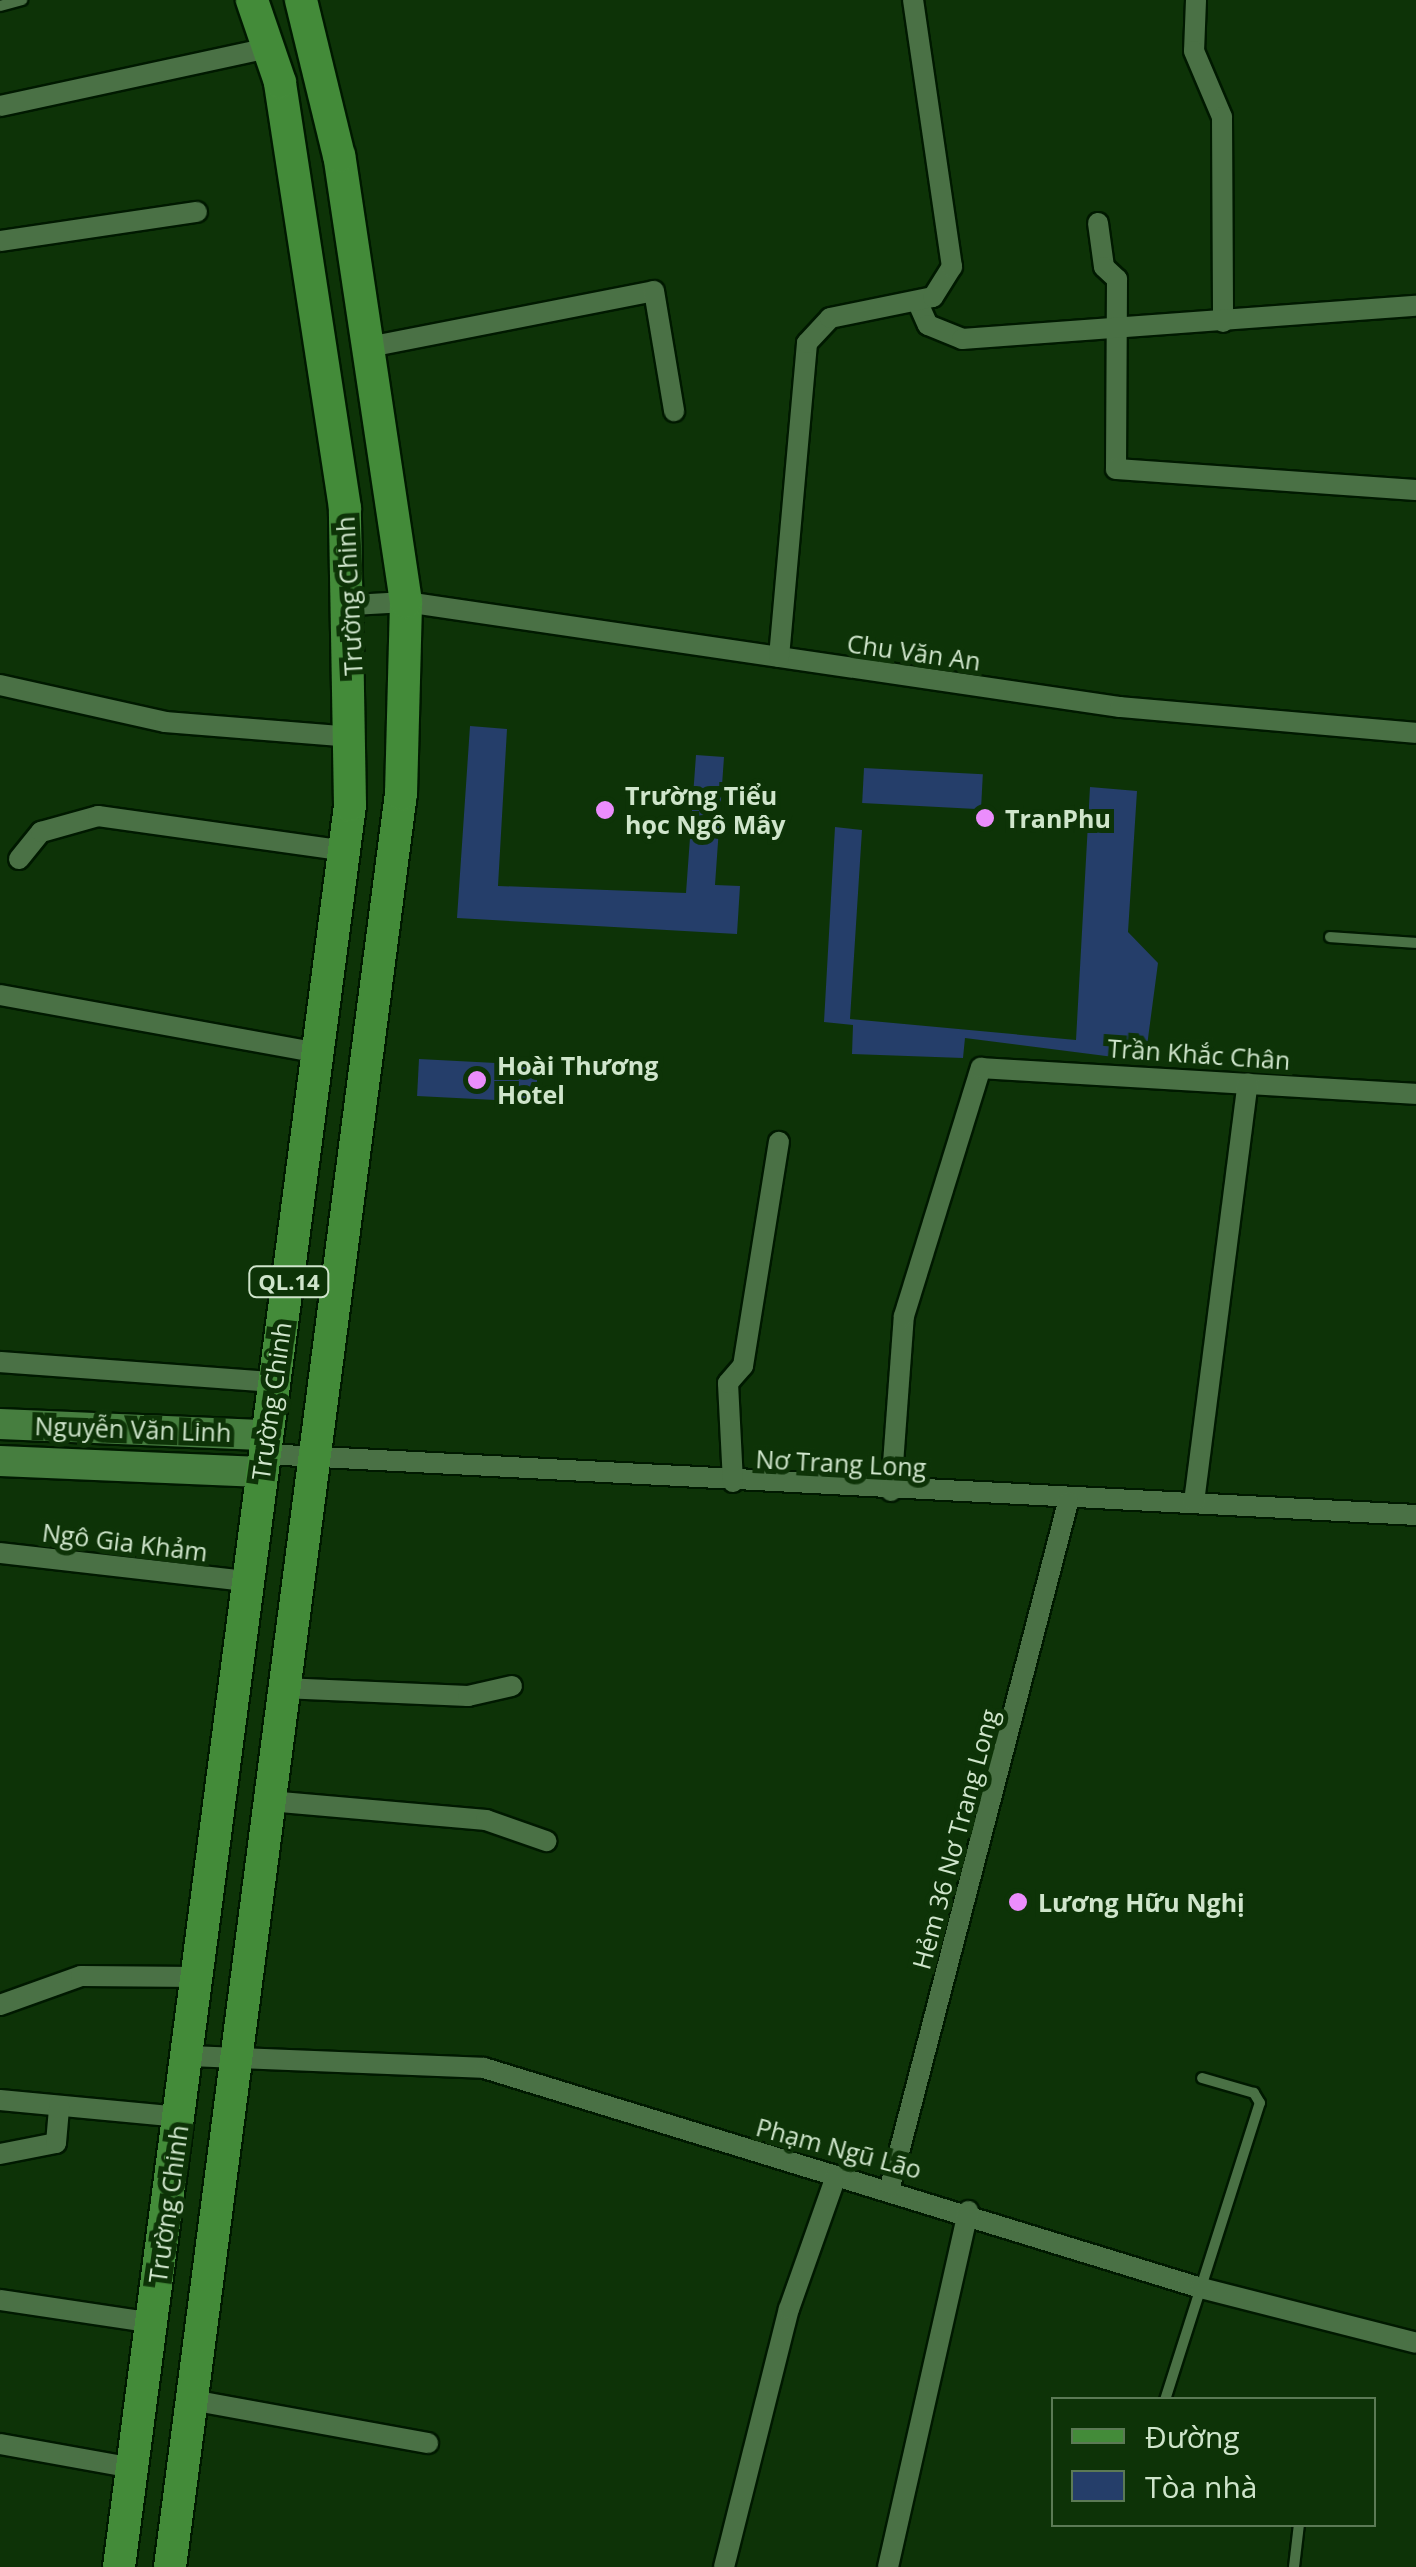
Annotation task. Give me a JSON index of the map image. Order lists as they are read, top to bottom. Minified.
{"streets":{"main road":["Trường Chinh","QL.14"],"street":["Chu Văn An","Trần Khắc Chân","Nguyễn Văn Linh","Nơ Trang Long","Ngô Gia Khảm","Hẻm 36 Nơ Trang Long","Phạm Ngũ Lão"]},"crossings":[["Trường Chinh","Chu Văn An"],["Trường Chinh","Nguyễn Văn Linh"],["Trường Chinh","Nơ Trang Long"],["Trường Chinh","Ngô Gia Khảm"],["Trường Chinh","Phạm Ngũ Lão"],["Trần Khắc Chân","Nơ Trang Long"],["Nguyễn Văn Linh","Nơ Trang Long"],["Nơ Trang Long","Hẻm 36 Nơ Trang Long"],["Hẻm 36 Nơ Trang Long","Phạm Ngũ Lão"]],"places":["Trường Tiểu học Ngô Mây","TranPhu","Hoài Thương Hotel","Lương Hữu Nghị"],"legend":["Đường","Tòa nhà"]}
